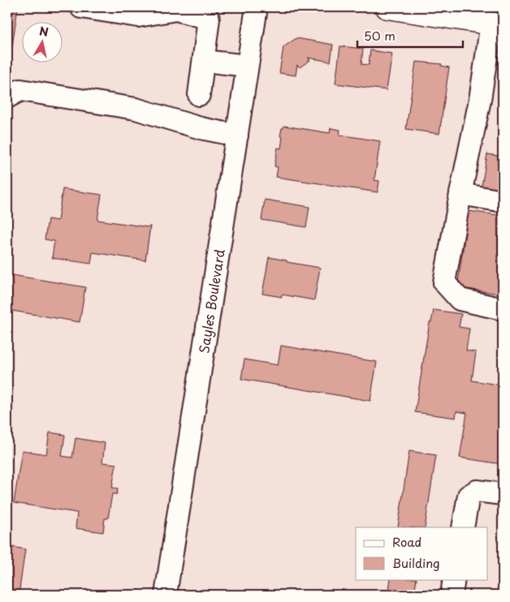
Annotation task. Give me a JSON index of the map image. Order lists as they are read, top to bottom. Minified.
{"streets":{"street":["Sayles Boulevard"]},"legend":["Road","Building"],"scale_bar":"50 m","north":"top"}
